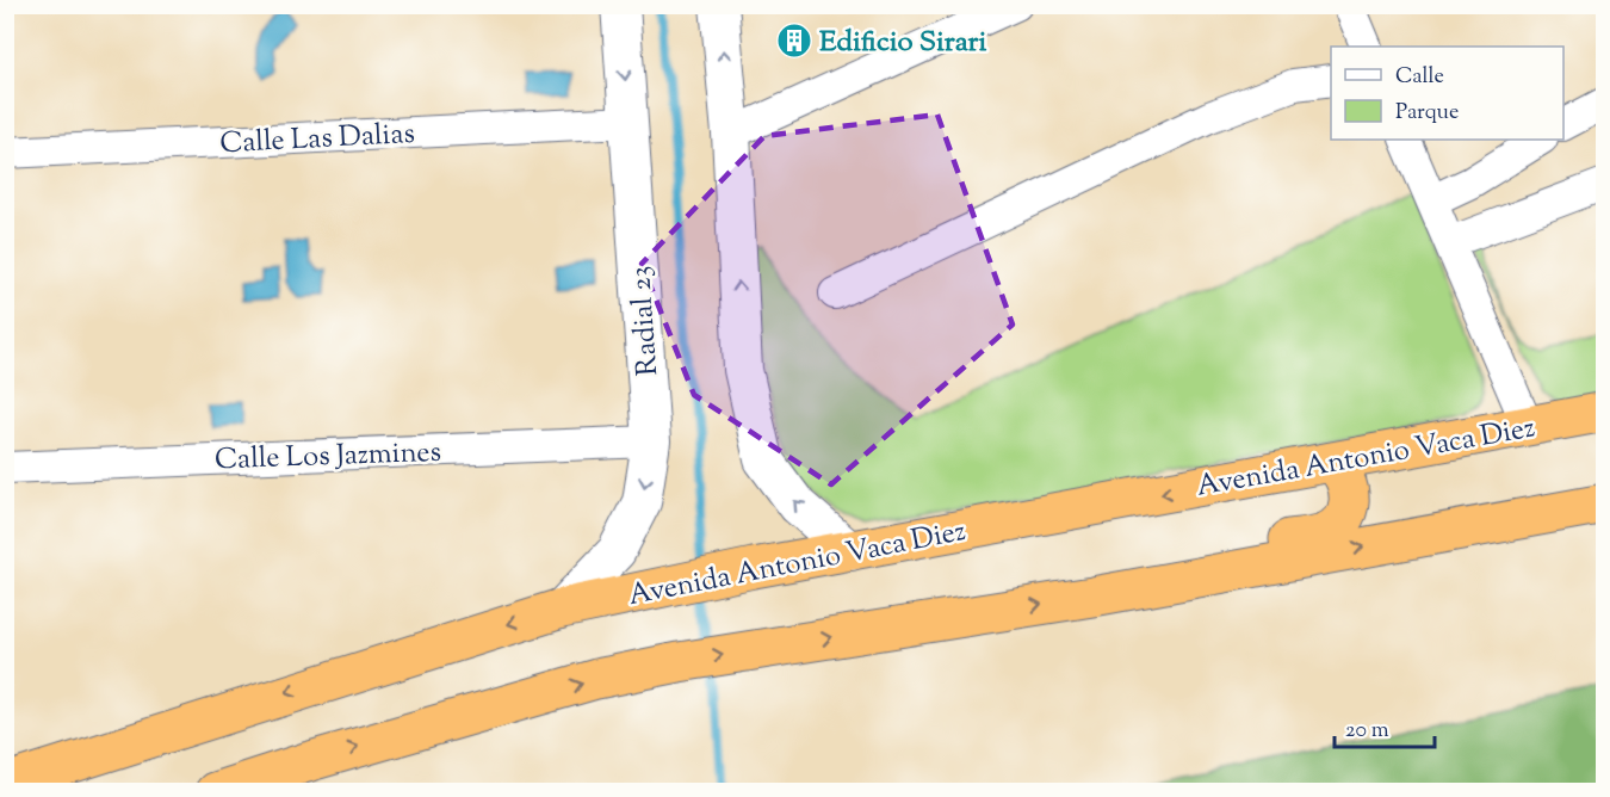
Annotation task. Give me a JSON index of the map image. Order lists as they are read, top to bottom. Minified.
{"streets":{"highway":["Avenida Antonio Vaca Diez"],"street":["Calle Las Dalias","Radial 23","Calle Los Jazmines"]},"crossings":[["Calle Las Dalias","Radial 23"],["Radial 23","Calle Los Jazmines"],["Radial 23","Avenida Antonio Vaca Diez"]],"places":{"building":["Edificio Sirari"]},"legend":["Calle","Parque"],"scale_bar":"20 m"}
